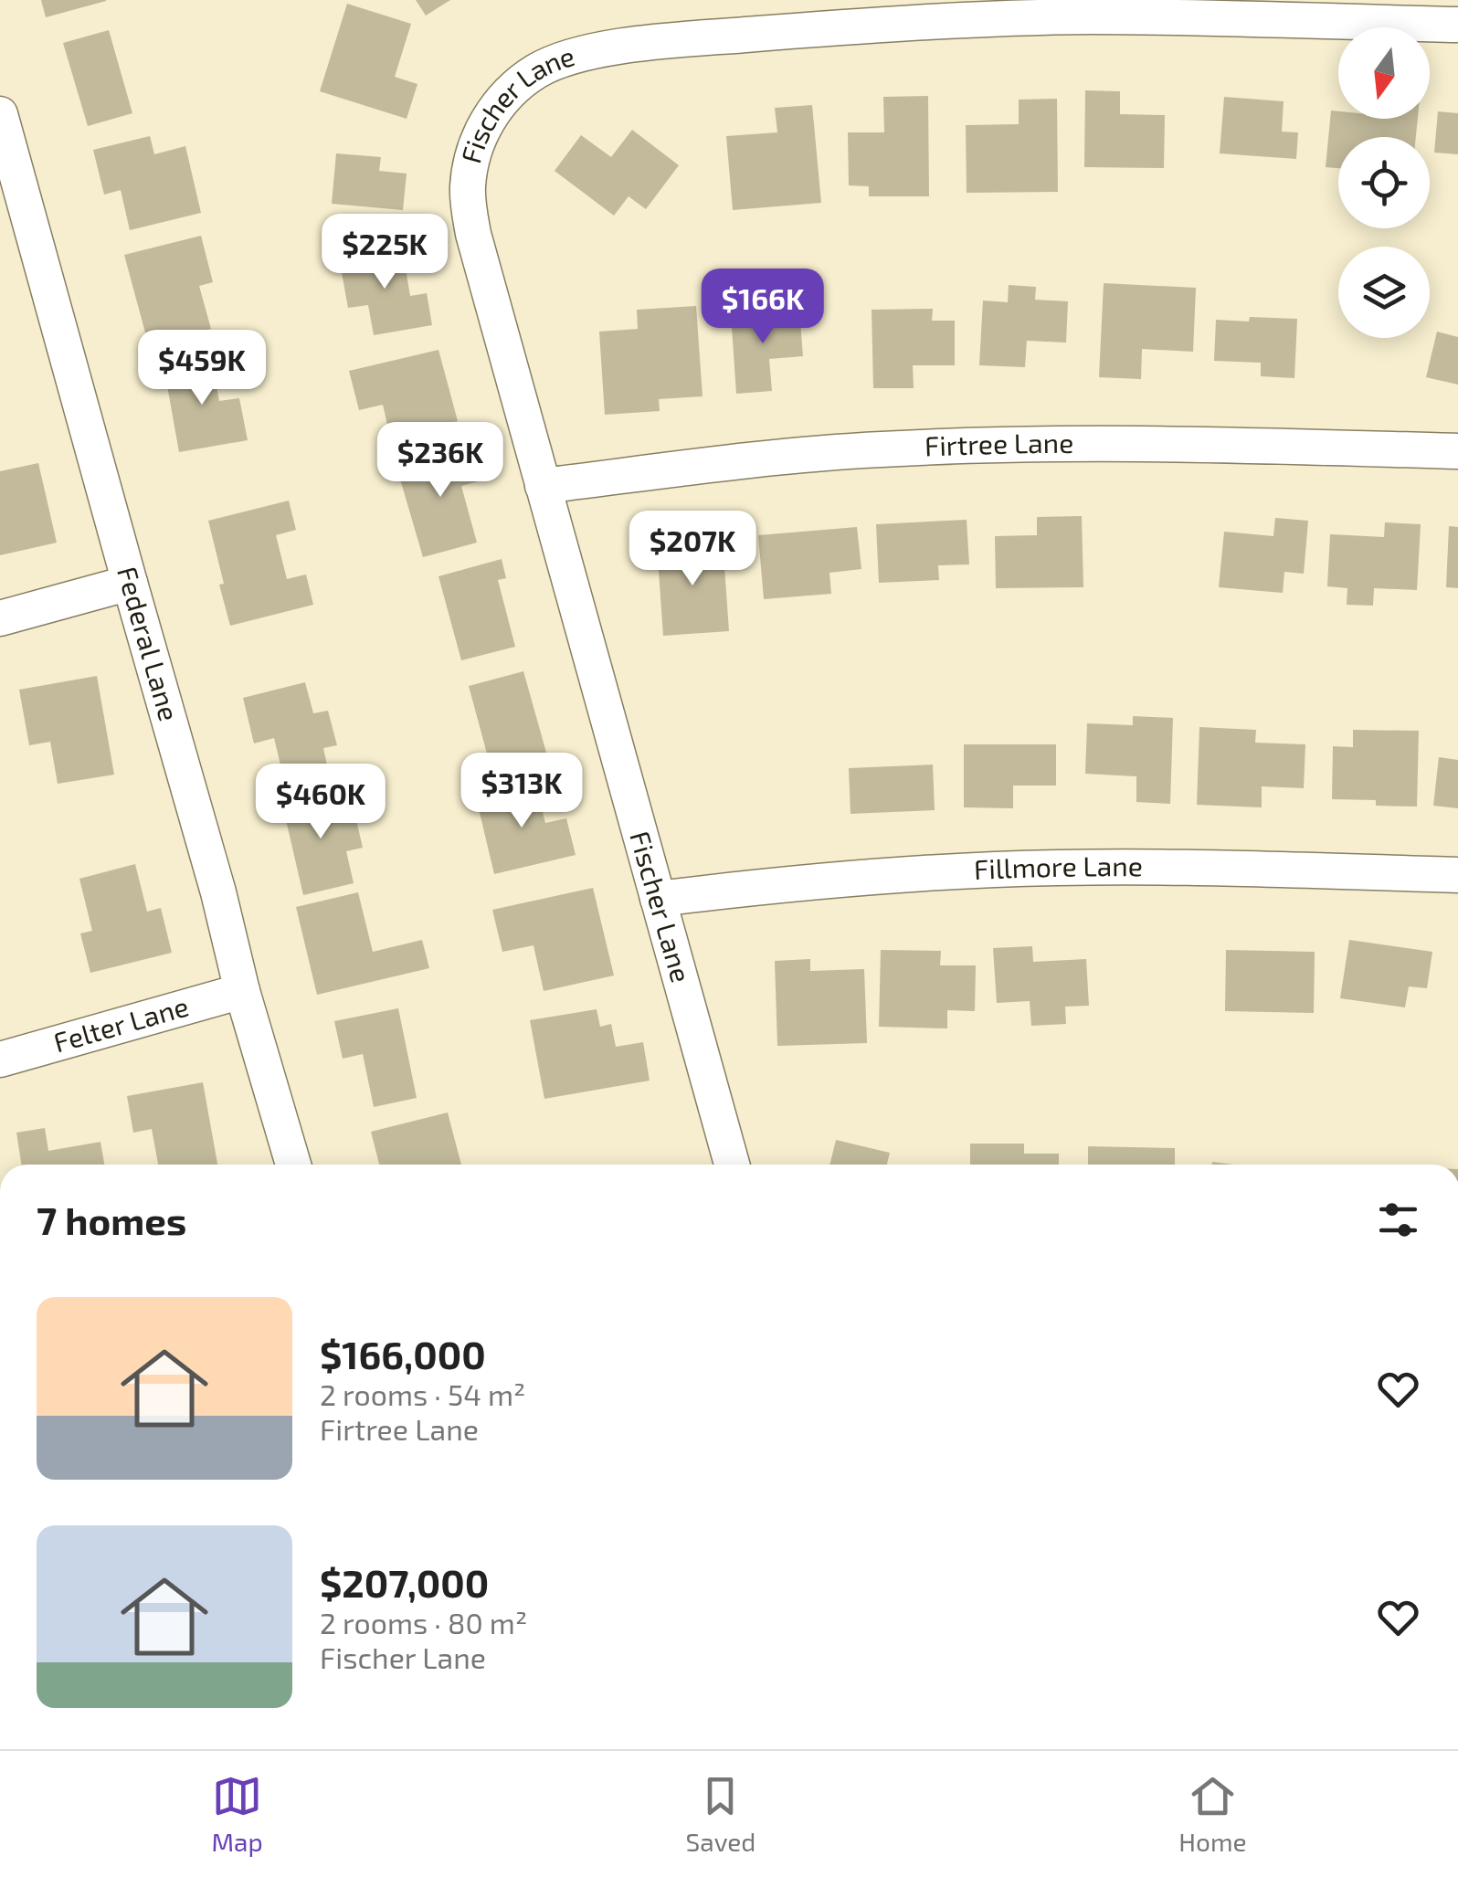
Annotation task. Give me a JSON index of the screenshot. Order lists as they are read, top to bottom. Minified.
{"streets":{"street":["Fischer Lane","Firtree Lane","Federal Lane","Fillmore Lane","Felter Lane"]},"crossings":[["Fischer Lane","Firtree Lane"],["Fischer Lane","Fillmore Lane"],["Federal Lane","Felter Lane"]],"north":"bottom","page":{"price":["$225K","$166K","$459K","$236K","$207K","$313K","$460K"],"heading":"7 homes","list":[{"name":"$166,000","note":"2 rooms · 54 m² · Firtree Lane"},{"name":"$207,000","note":"2 rooms · 80 m² · Fischer Lane"}],"tabs":["Map","Saved","Home"]}}
